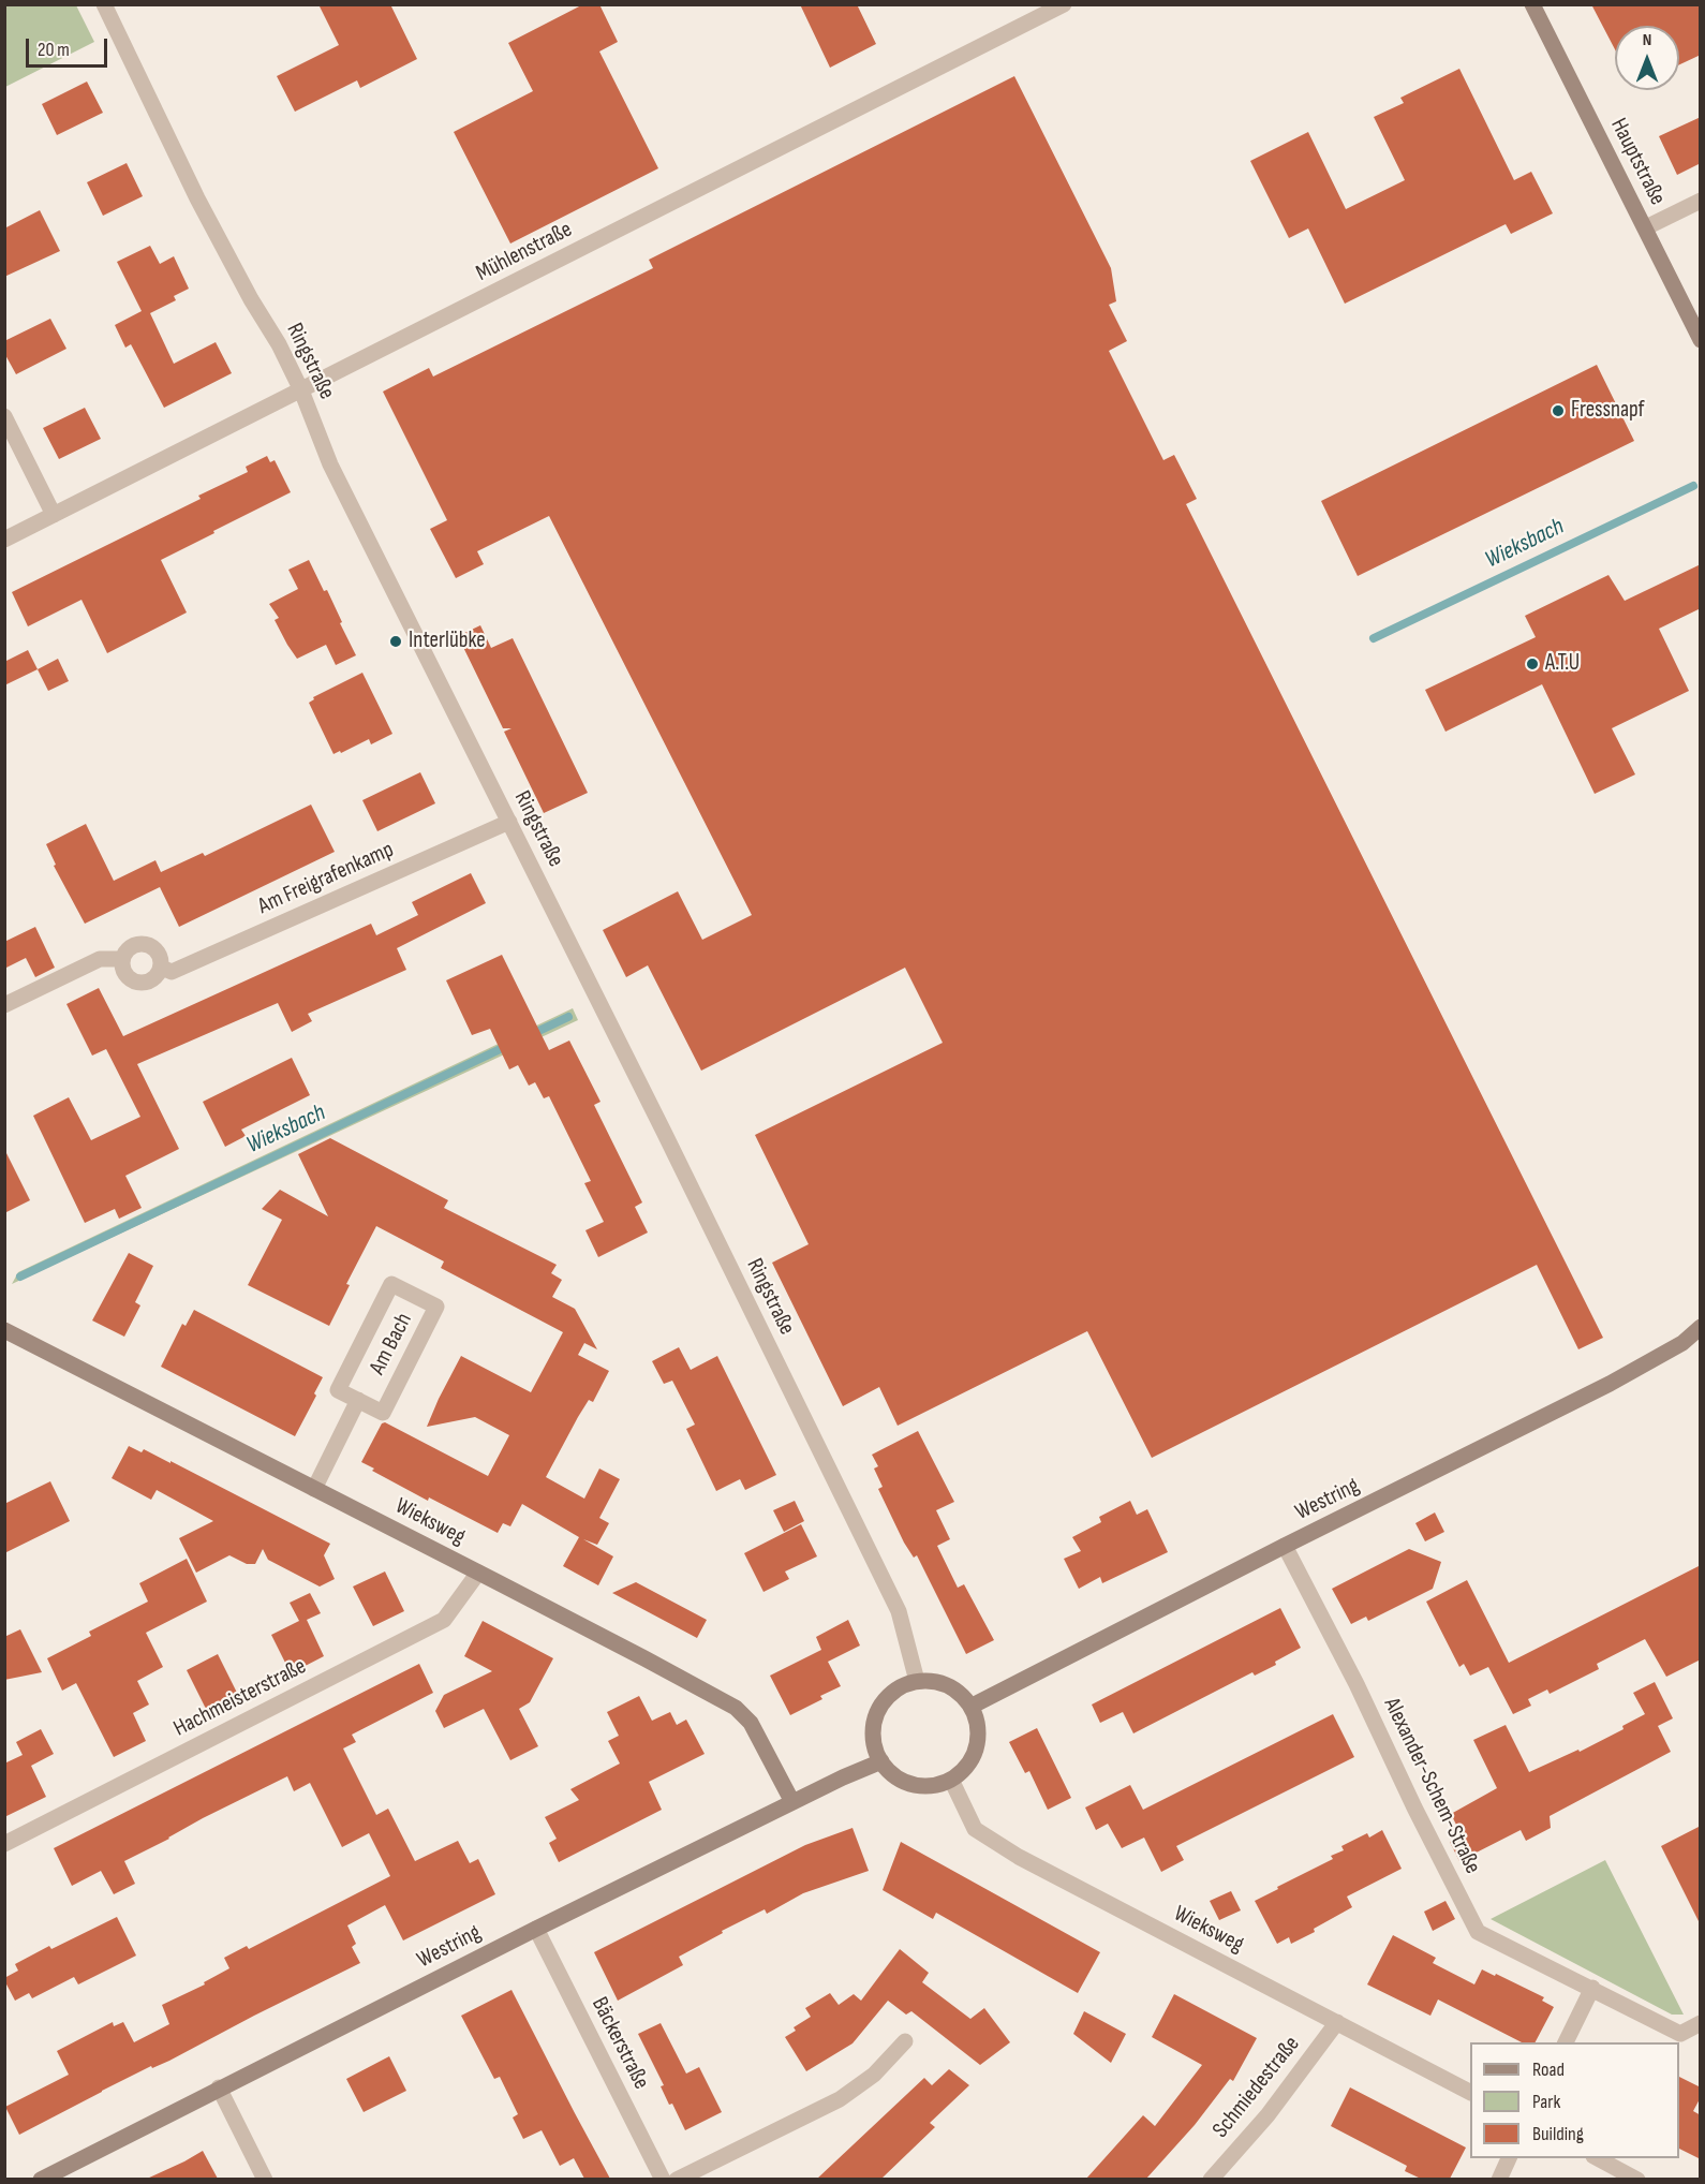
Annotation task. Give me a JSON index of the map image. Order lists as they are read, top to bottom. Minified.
{"streets":{"main road":["Hauptstraße","Westring","Wieksweg"],"street":["Mühlenstraße","Ringstraße","Am Freigrafenkamp","Am Bach","Hachmeisterstraße","Alexander-Schem-Straße","Bäckerstraße","Schmiedestraße"]},"crossings":[["Mühlenstraße","Ringstraße"],["Ringstraße","Am Freigrafenkamp"],["Ringstraße","Westring"],["Ringstraße","Wieksweg"],["Am Bach","Wieksweg"],["Westring","Wieksweg"],["Westring","Alexander-Schem-Straße"],["Westring","Bäckerstraße"],["Wieksweg","Hachmeisterstraße"],["Wieksweg","Schmiedestraße"]],"water":["Wieksbach"],"places":["Fressnapf","Interlübke","A.T.U"],"legend":["Road","Park","Building"],"scale_bar":"20 m","north":"top"}
